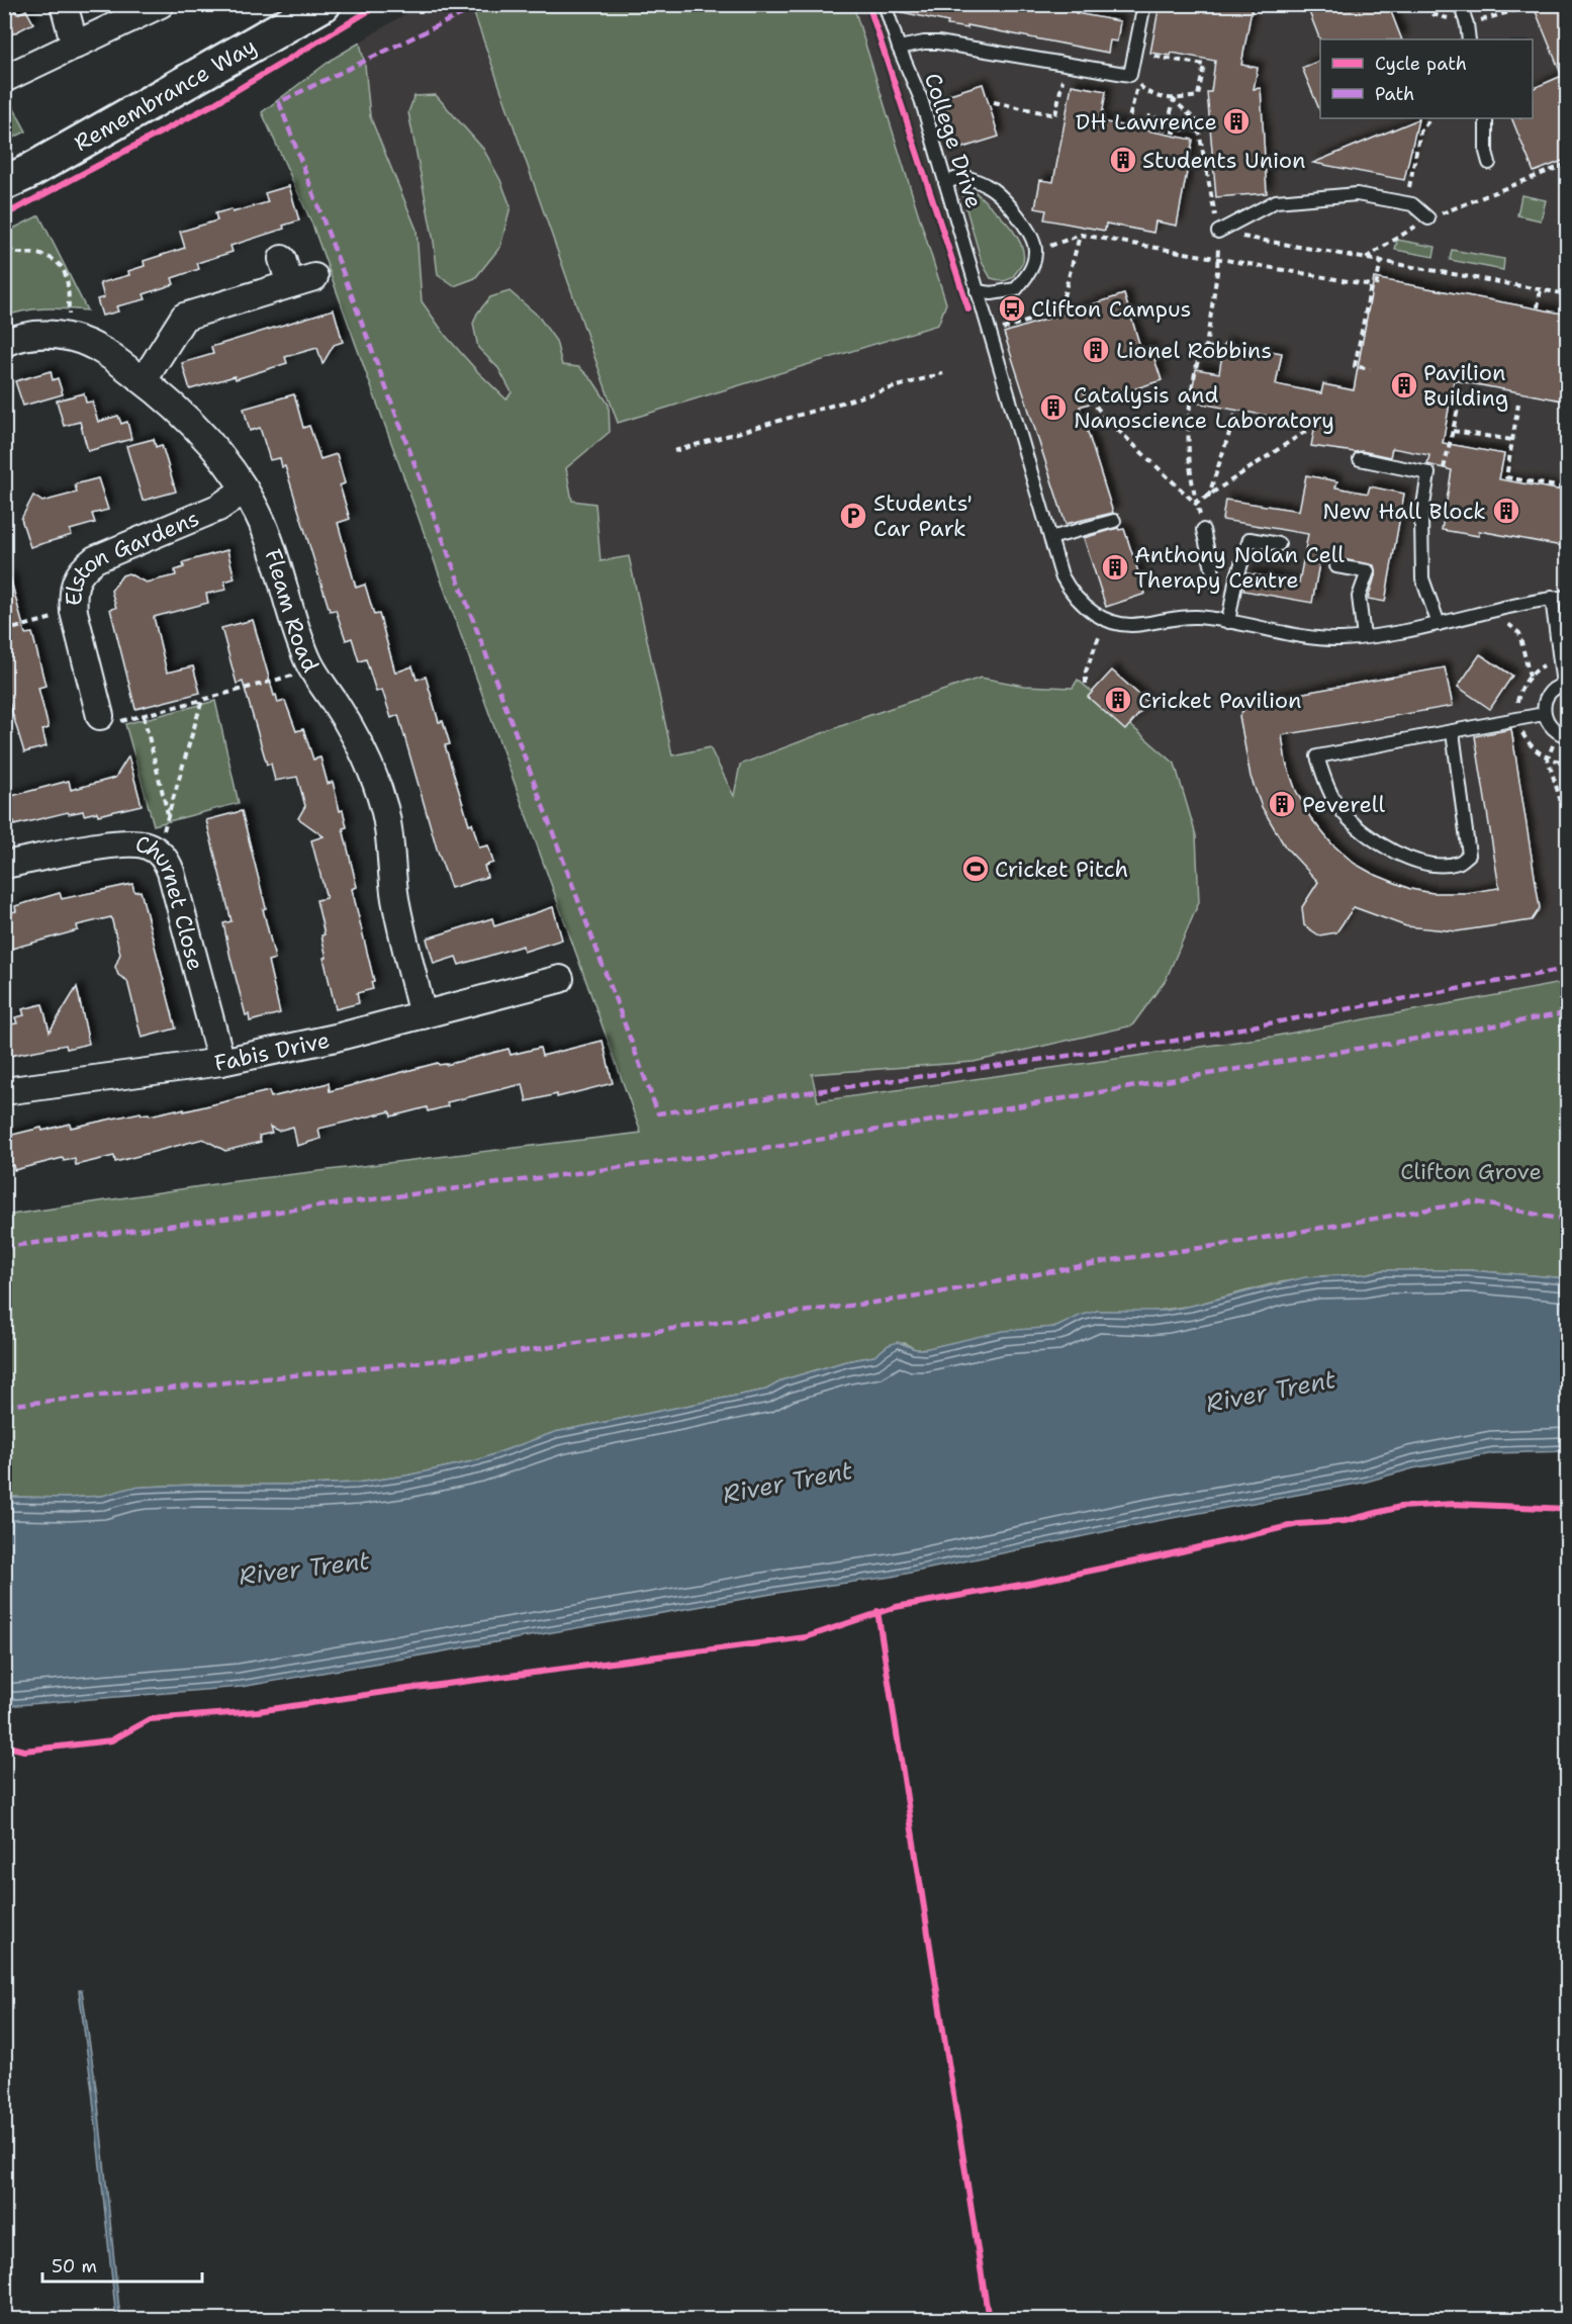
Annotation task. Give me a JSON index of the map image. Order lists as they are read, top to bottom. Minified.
{"streets":{"highway":["Remembrance Way"],"street":["Elston Gardens","Fleam Road","Churnet Close","Fabis Drive"],"lane":["College Drive"]},"crossings":[["Elston Gardens","Fleam Road"],["Fleam Road","Fabis Drive"],["Churnet Close","Fabis Drive"]],"water":["River Trent"],"parks":["Clifton Grove"],"places":{"building":["DH Lawrence","Students Union","Lionel Robbins","Pavilion Building","Catalysis and Nanoscience Laboratory","New Hall Block","Anthony Nolan Cell Therapy Centre","Cricket Pavilion","Peverell"],"bus stop":["Clifton Campus"],"parking":["Students' Car Park"],"sports":["Cricket Pitch"]},"legend":["Cycle path","Path"],"scale_bar":"50 m"}
